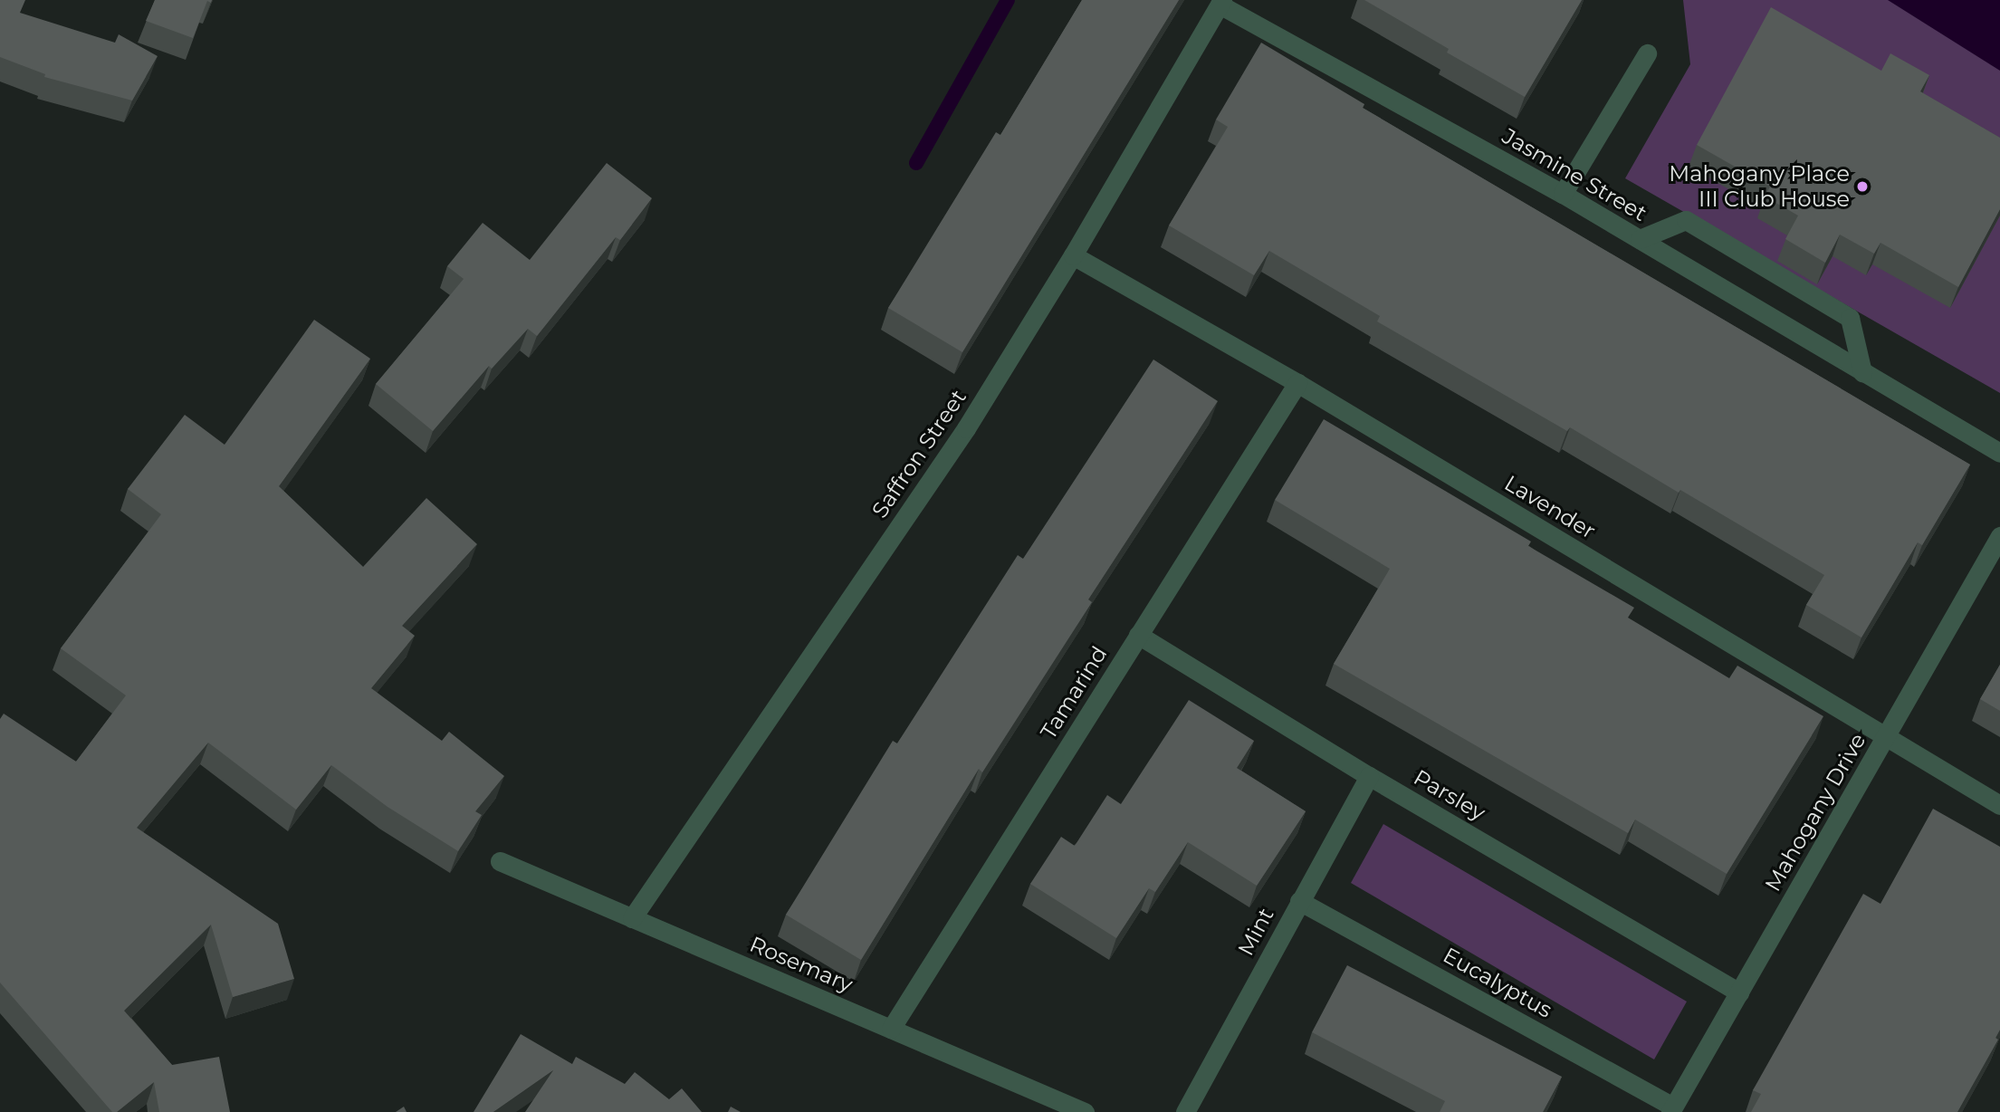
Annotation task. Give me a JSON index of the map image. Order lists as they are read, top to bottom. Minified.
{"streets":{"street":["Jasmine Street","Saffron Street","Lavender","Tamarind","Parsley","Mahogany Drive","Mint","Rosemary","Eucalyptus"]},"crossings":[["Jasmine Street","Saffron Street"],["Saffron Street","Lavender"],["Saffron Street","Rosemary"],["Lavender","Tamarind"],["Lavender","Mahogany Drive"],["Tamarind","Parsley"],["Tamarind","Rosemary"],["Parsley","Mahogany Drive"],["Parsley","Mint"],["Mahogany Drive","Eucalyptus"],["Mint","Eucalyptus"]],"places":["Mahogany Place III Club House"]}
